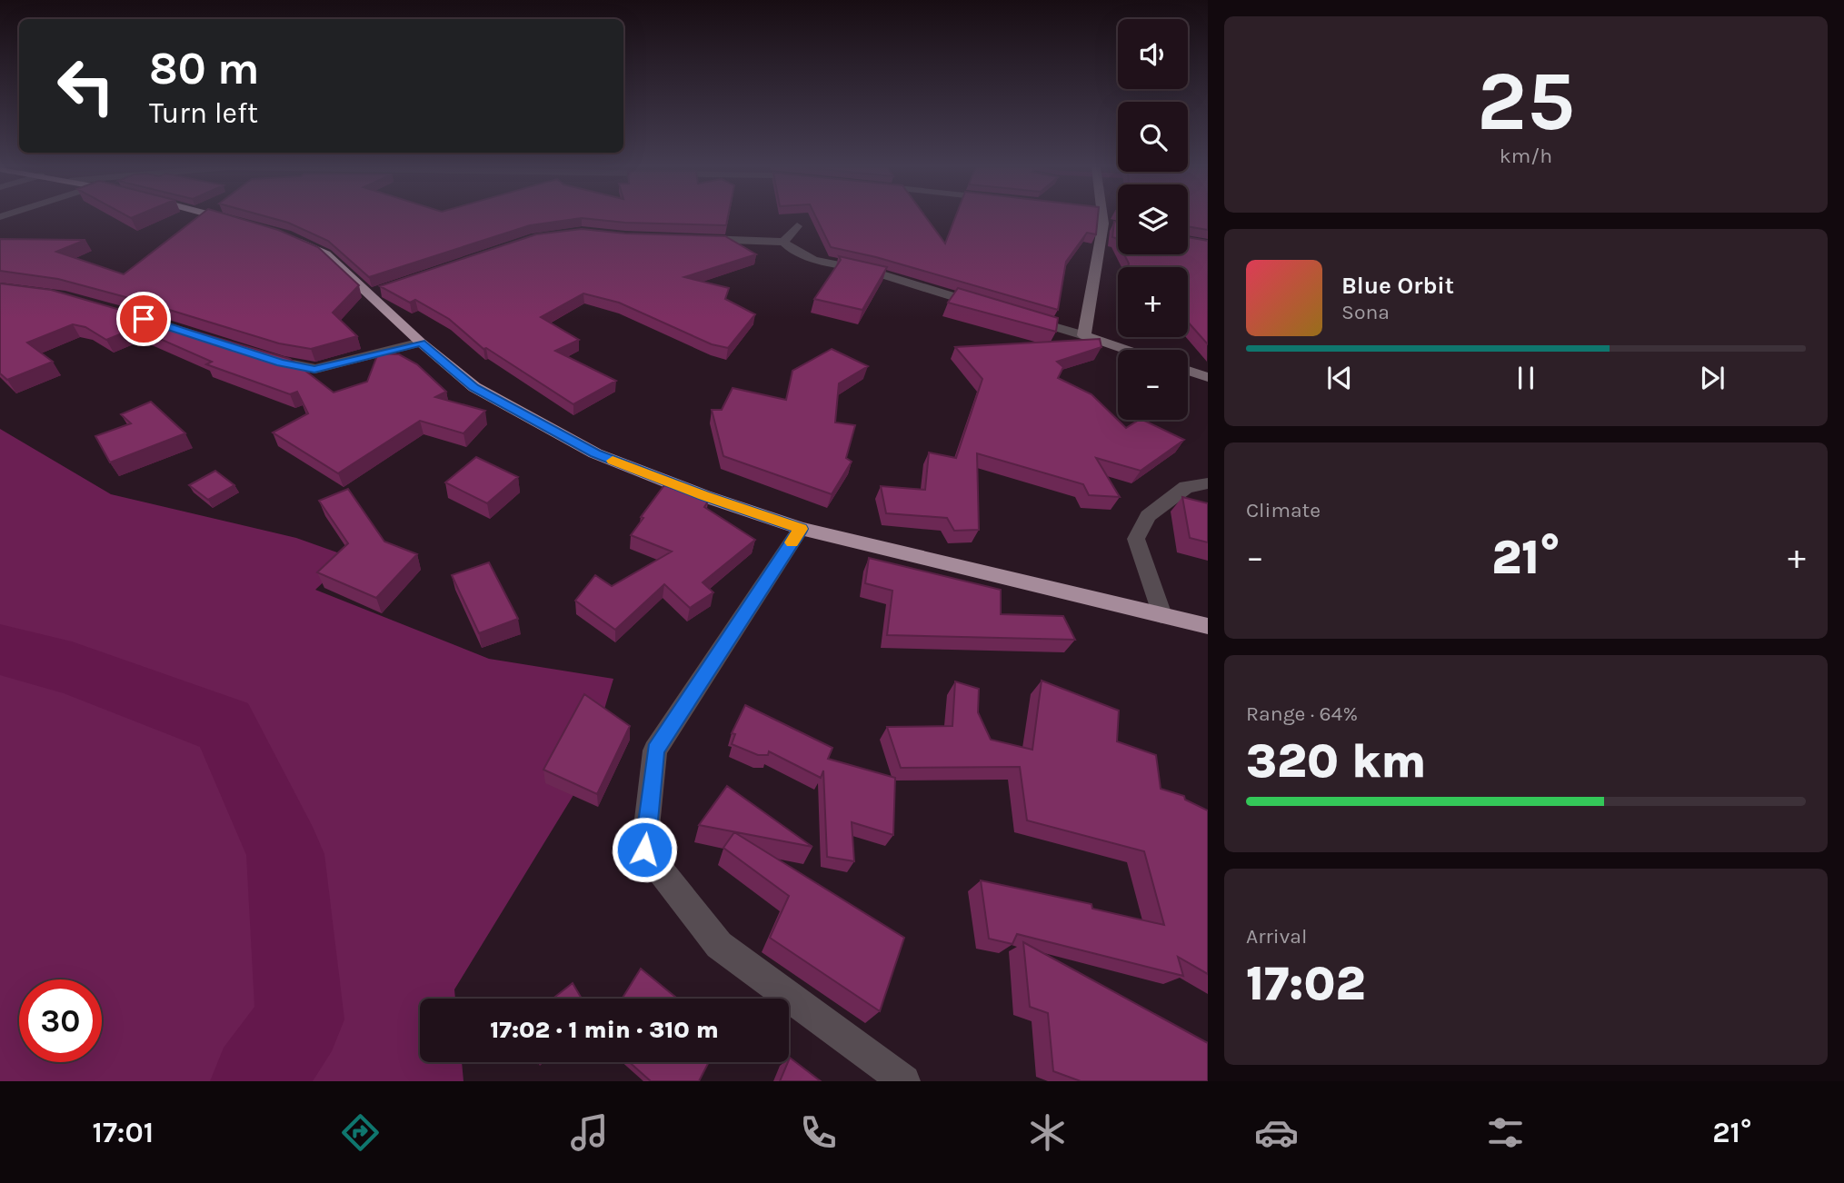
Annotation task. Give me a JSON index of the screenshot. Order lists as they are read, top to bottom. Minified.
{"page":{"tile":[["25","km/h"],"Climate",["Range · 64%","320 km"],["Arrival","17:02"]],"map_buttons":["+","−"],"turn":["80 m","Turn left"],"song":["Blue Orbit","Sona"],"heat":["−","21°","+"],"limit":"30","trip":"17:02 · 1 min · 310 m","tabs":["17:01","21°"]}}
